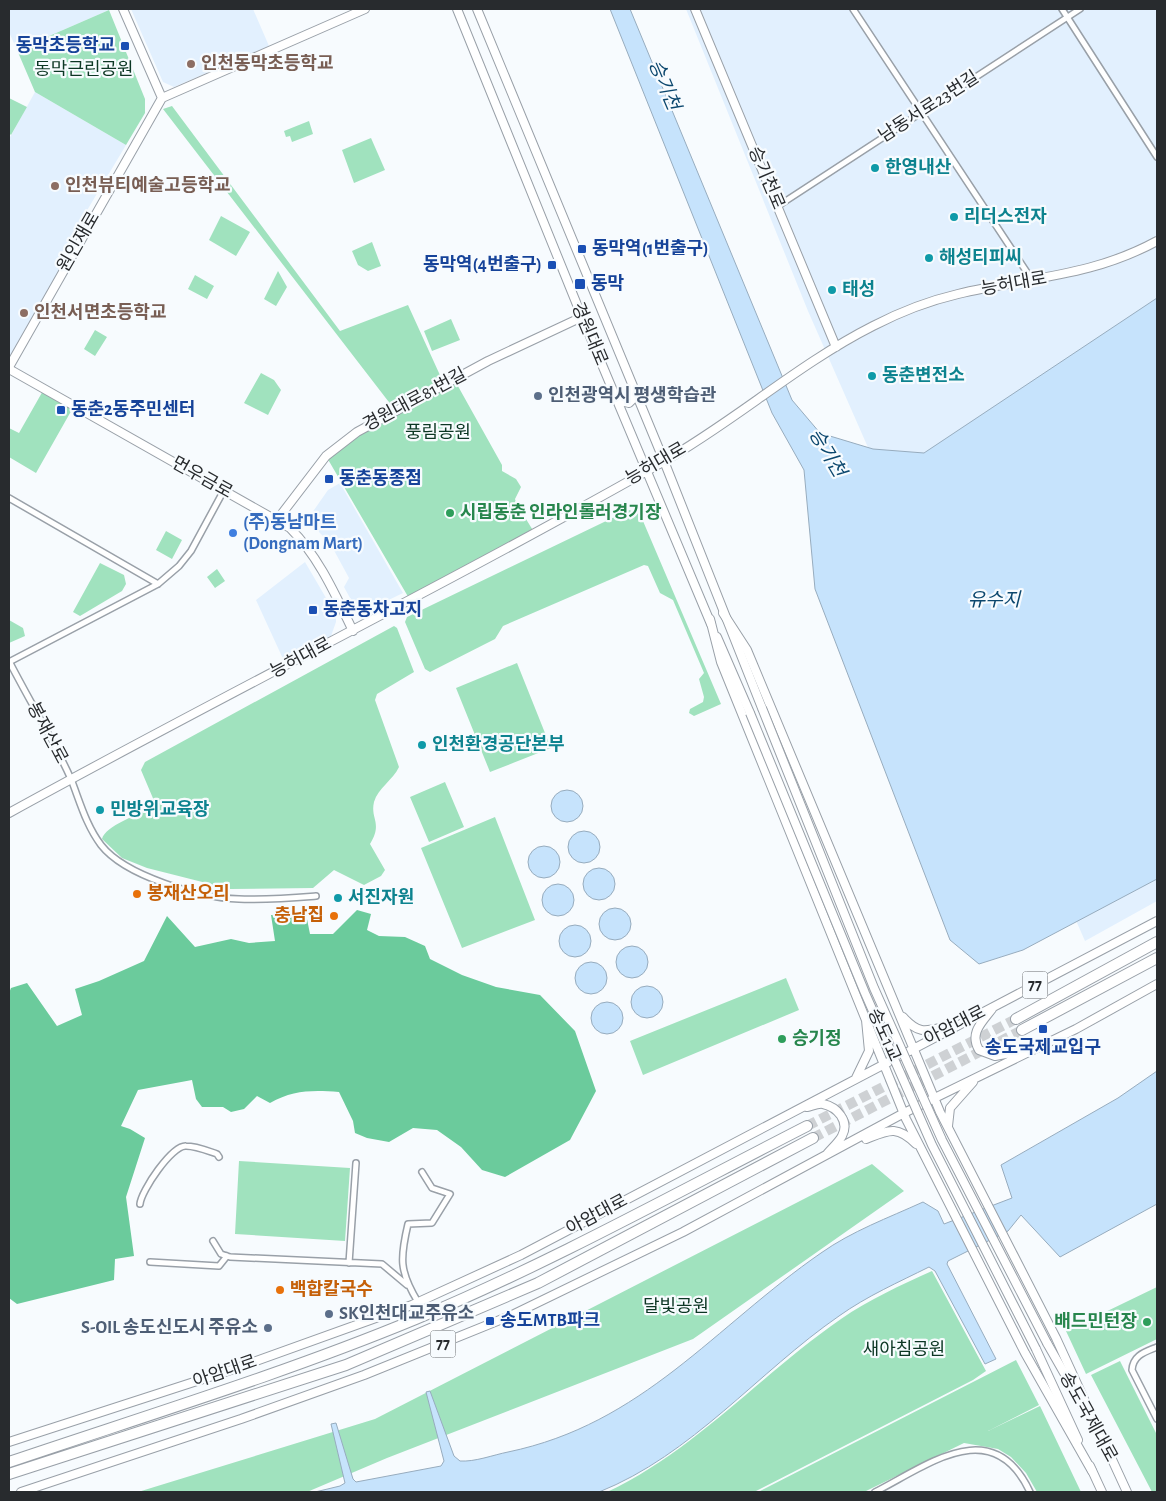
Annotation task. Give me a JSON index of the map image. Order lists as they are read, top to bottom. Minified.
{"streets":{"highway":["아암대로"],"main road":["승기천로","원인재로","능허대로","경원대로","경원대로81번길","먼우금로","77","송도1교","송도국제대로"],"street":["남동서로23번길","봉재산로"]},"crossings":[["남동서로23번길","승기천로"],["승기천로","능허대로"],["원인재로","먼우금로"],["능허대로","경원대로"],["능허대로","먼우금로"],["능허대로","봉재산로"],["경원대로","경원대로81번길"],["경원대로","송도1교"],["경원대로81번길","먼우금로"],["송도1교","송도국제대로"]],"water":["승기천","유수지"],"parks":["동막근린공원","풍림공원","달빛공원","새아침공원"],"places":{"transit":["동막초등학교","동막역(1번출구)","동막역(4번출구)","동막","동춘2동주민센터","동춘동종점","동춘동차고지","송도국제교입구","송도MTB파크"],"other":["인천동막초등학교","한영내산","인천뷰티예술고등학교","리더스전자","해성티피씨","태성","인천서면초등학교","동춘변전소","인천광역시 평생학습관","시립동춘 인라인롤러경기장","(주)동남마트 (Dongnam Mart)","인천환경공단본부","민방위교육장","봉재산오리","서진자원","충남집","승기정","백합칼국수","SK인천대교주유소","배드민턴장","S-OIL 송도신도시 주유소"]}}
